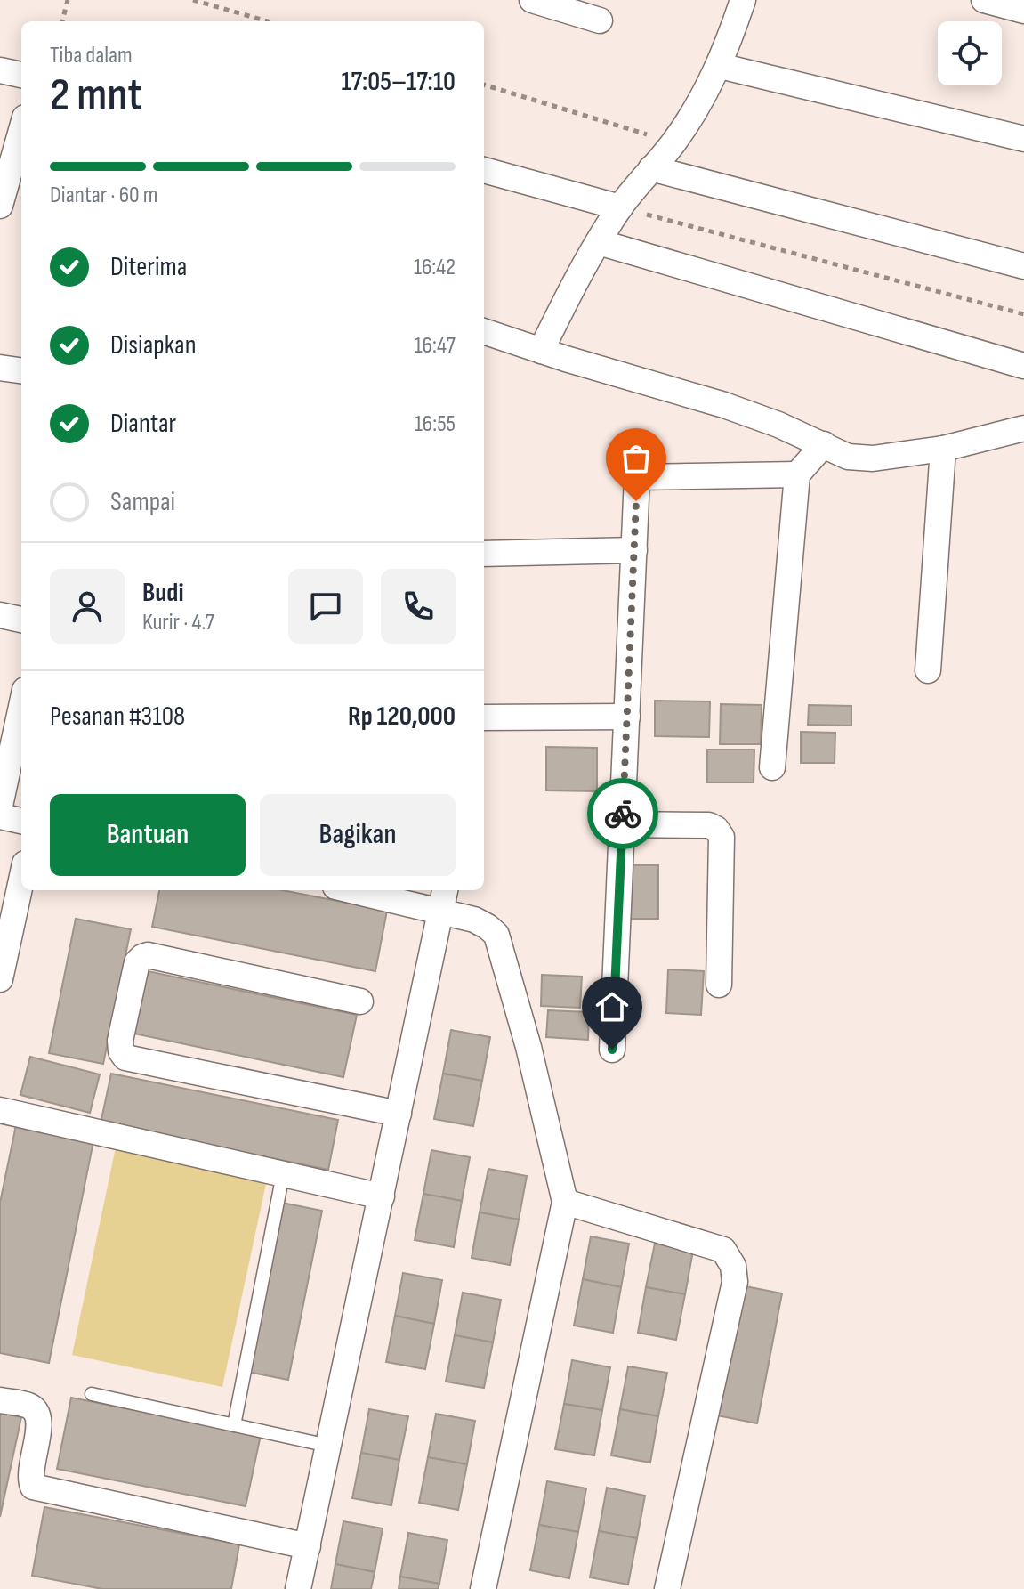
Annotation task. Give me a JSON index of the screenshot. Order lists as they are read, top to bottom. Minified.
{"page":{"heading":["2 mnt","Tiba dalam","17:05–17:10"],"panel":["Budi","Kurir · 4.7","Pesanan #3108","Rp 120,000"],"bar":"Diantar · 60 m","list":[["Diterima","16:42"],["Disiapkan","16:47"],["Diantar","16:55"],"Sampai"],"buttons":["Bantuan","Bagikan"]}}
